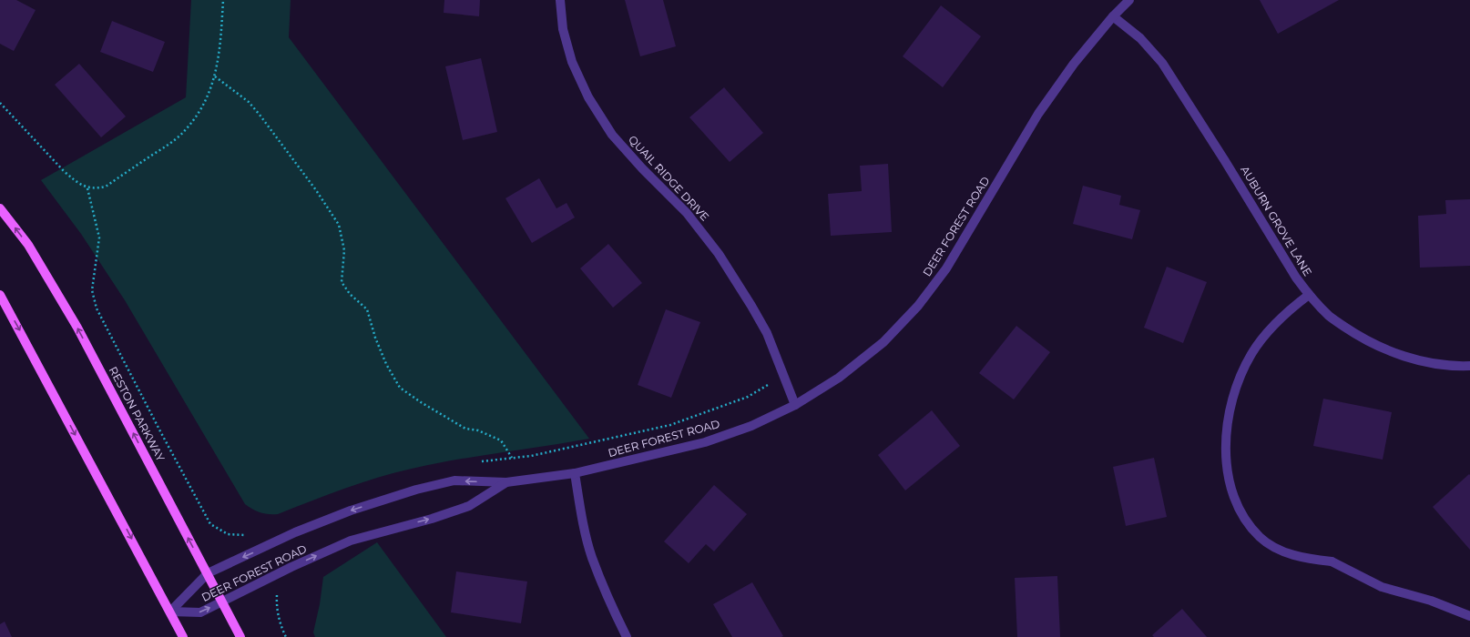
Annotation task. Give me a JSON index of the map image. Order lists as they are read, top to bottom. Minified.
{"streets":{"main road":["RESTON PARKWAY"],"street":["QUAIL RIDGE DRIVE","AUBURN GROVE LANE","DEER FOREST ROAD"]},"crossings":[["QUAIL RIDGE DRIVE","DEER FOREST ROAD"],["AUBURN GROVE LANE","DEER FOREST ROAD"],["DEER FOREST ROAD","RESTON PARKWAY"]]}
